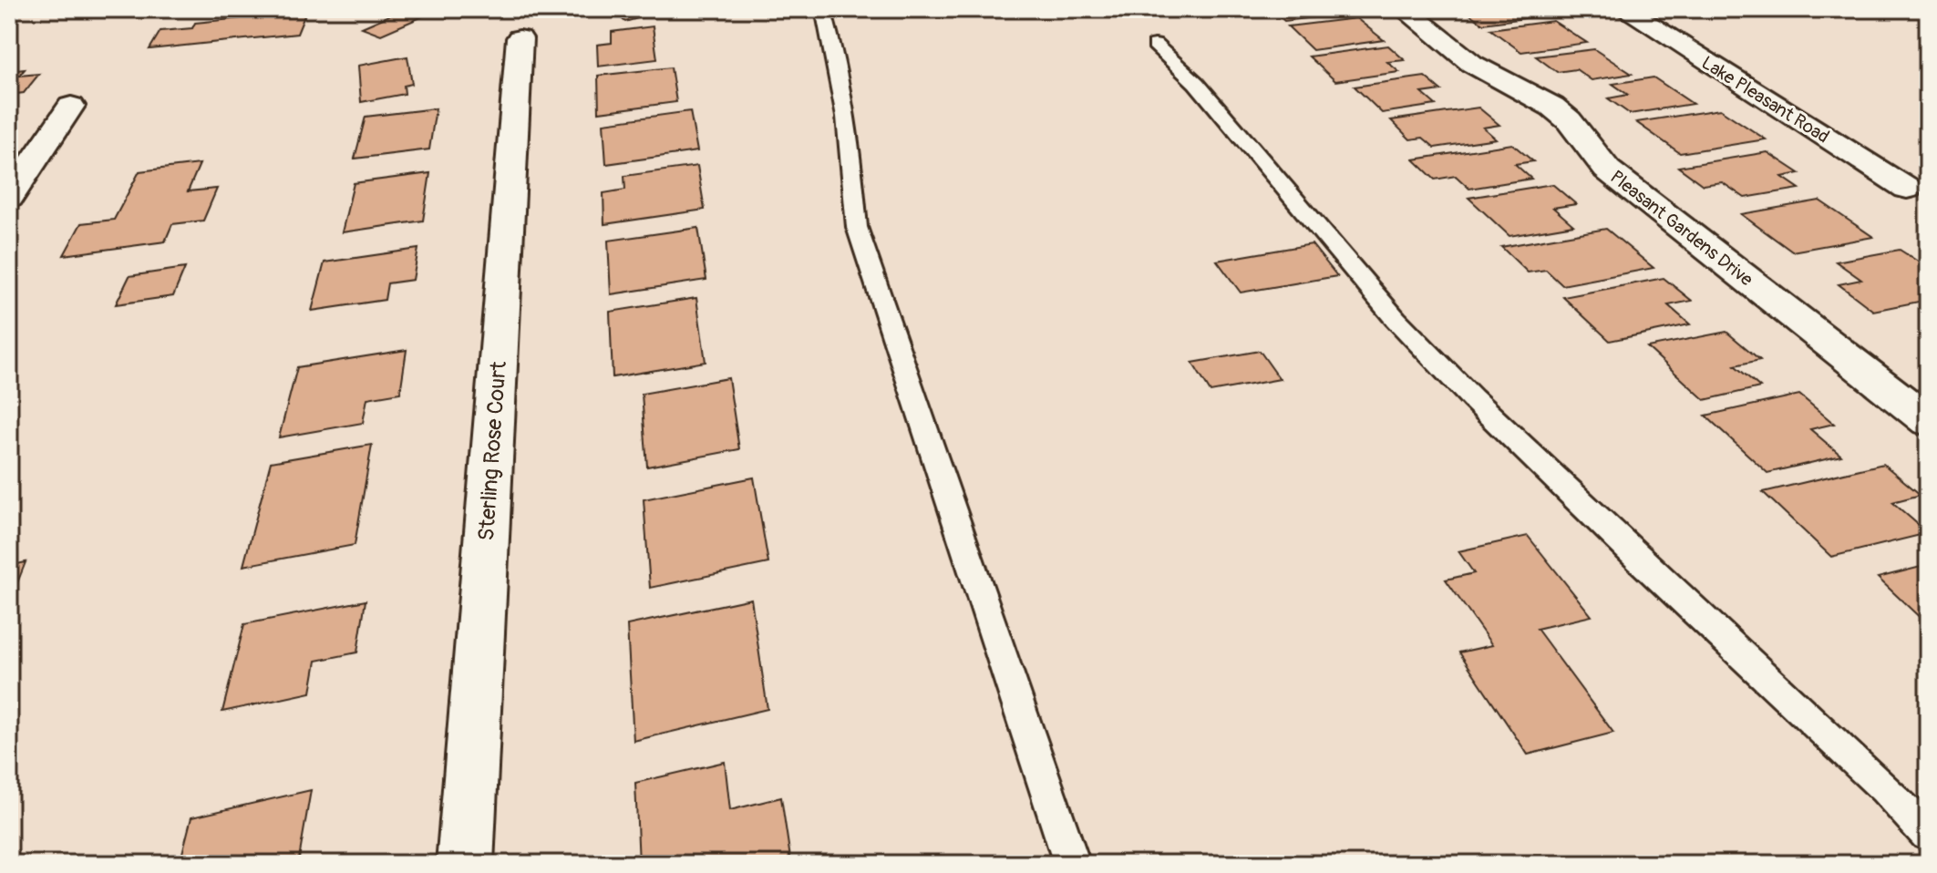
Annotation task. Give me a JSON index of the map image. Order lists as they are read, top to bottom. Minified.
{"streets":{"street":["Lake Pleasant Road","Pleasant Gardens Drive","Sterling Rose Court"]}}
